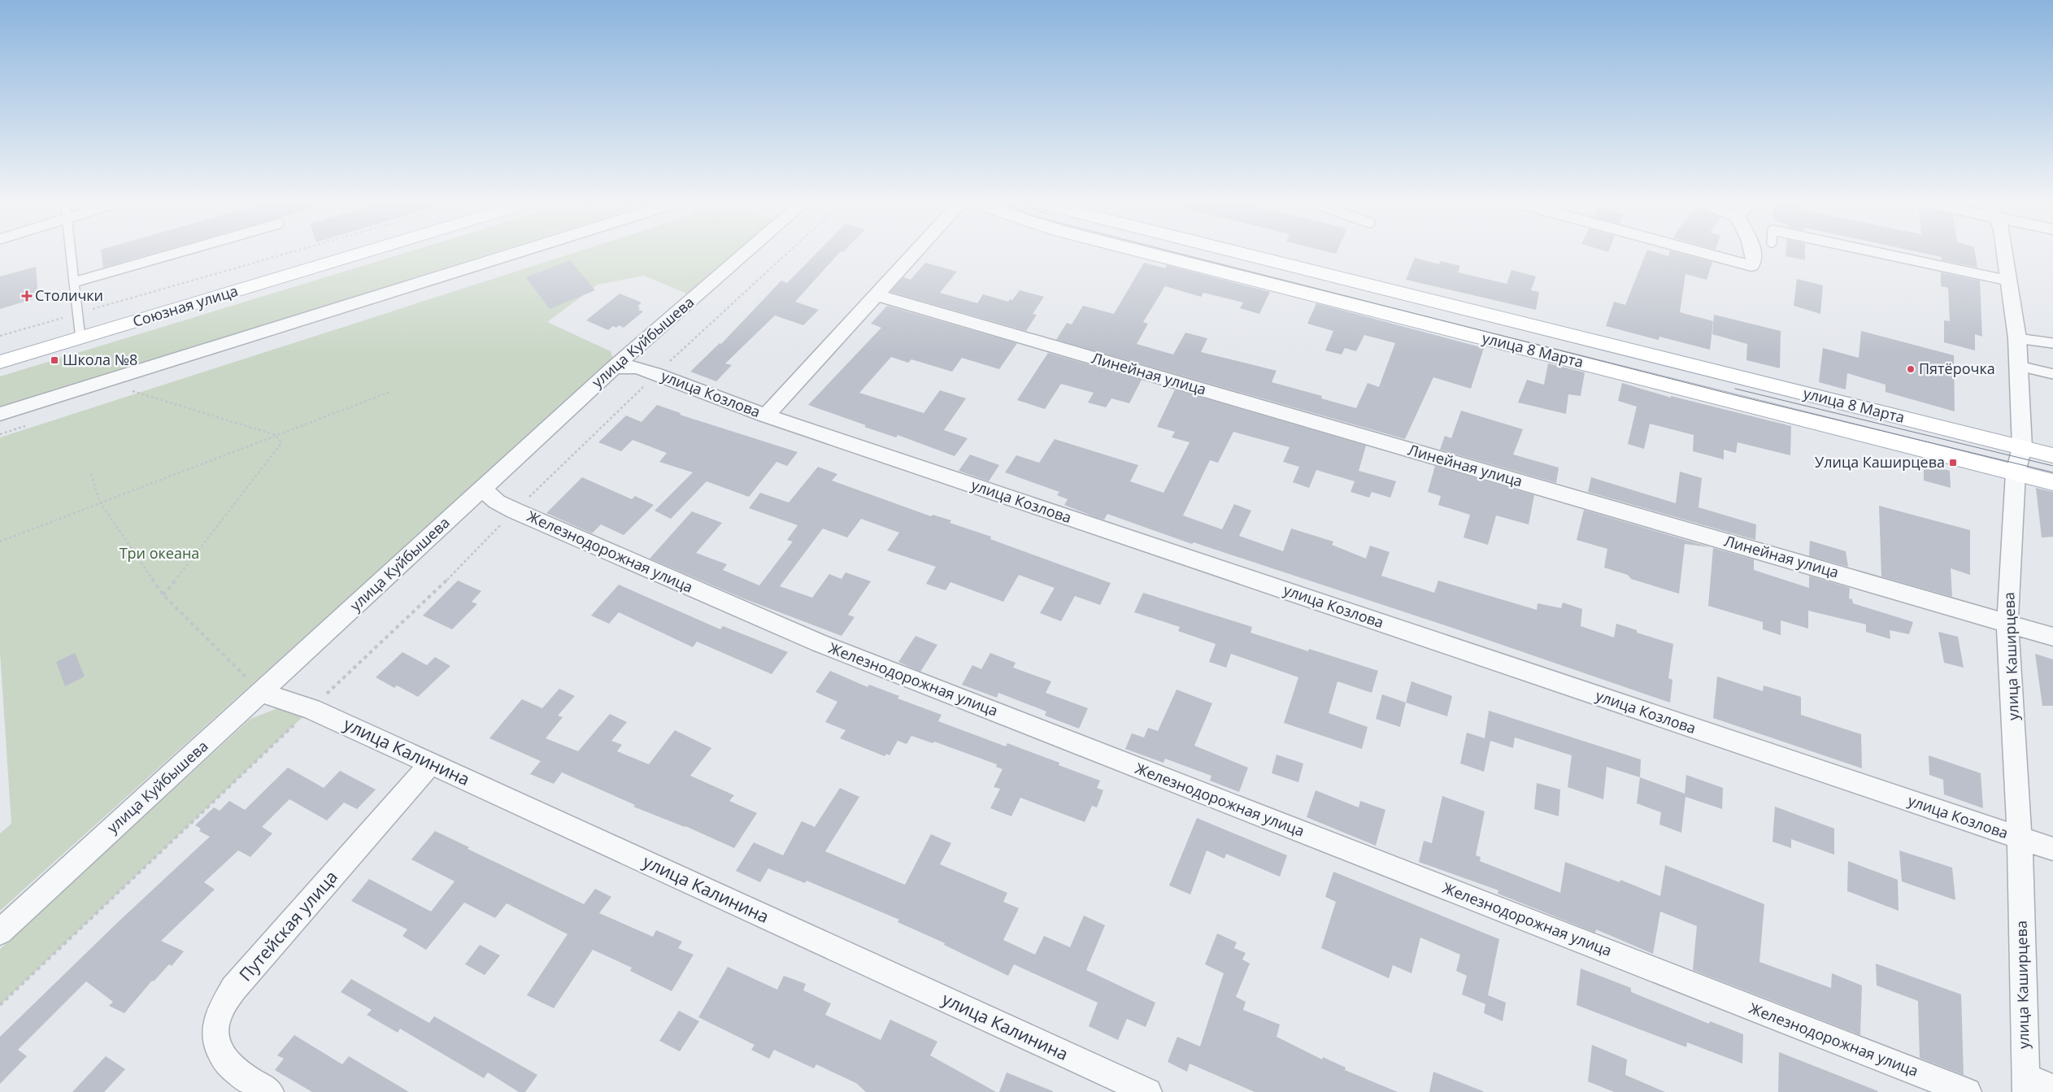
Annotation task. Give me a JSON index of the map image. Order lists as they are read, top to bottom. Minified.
{"streets":{"main road":["Союзная улица","улица 8 Марта"],"street":["улица Куйбышева","Линейная улица","улица Козлова","Железнодорожная улица","улица Каширцева","улица Калинина","Путейская улица"]},"crossings":[["улица Куйбышева","улица Козлова"],["улица Куйбышева","Железнодорожная улица"],["улица Куйбышева","улица Калинина"],["улица 8 Марта","улица Каширцева"],["Линейная улица","улица Каширцева"],["улица Козлова","улица Каширцева"],["улица Калинина","Путейская улица"]],"parks":["Три океана"],"places":{"health":["Столички"],"transit":["Школа №8","Улица Каширцева"],"other":["Пятёрочка"]}}
